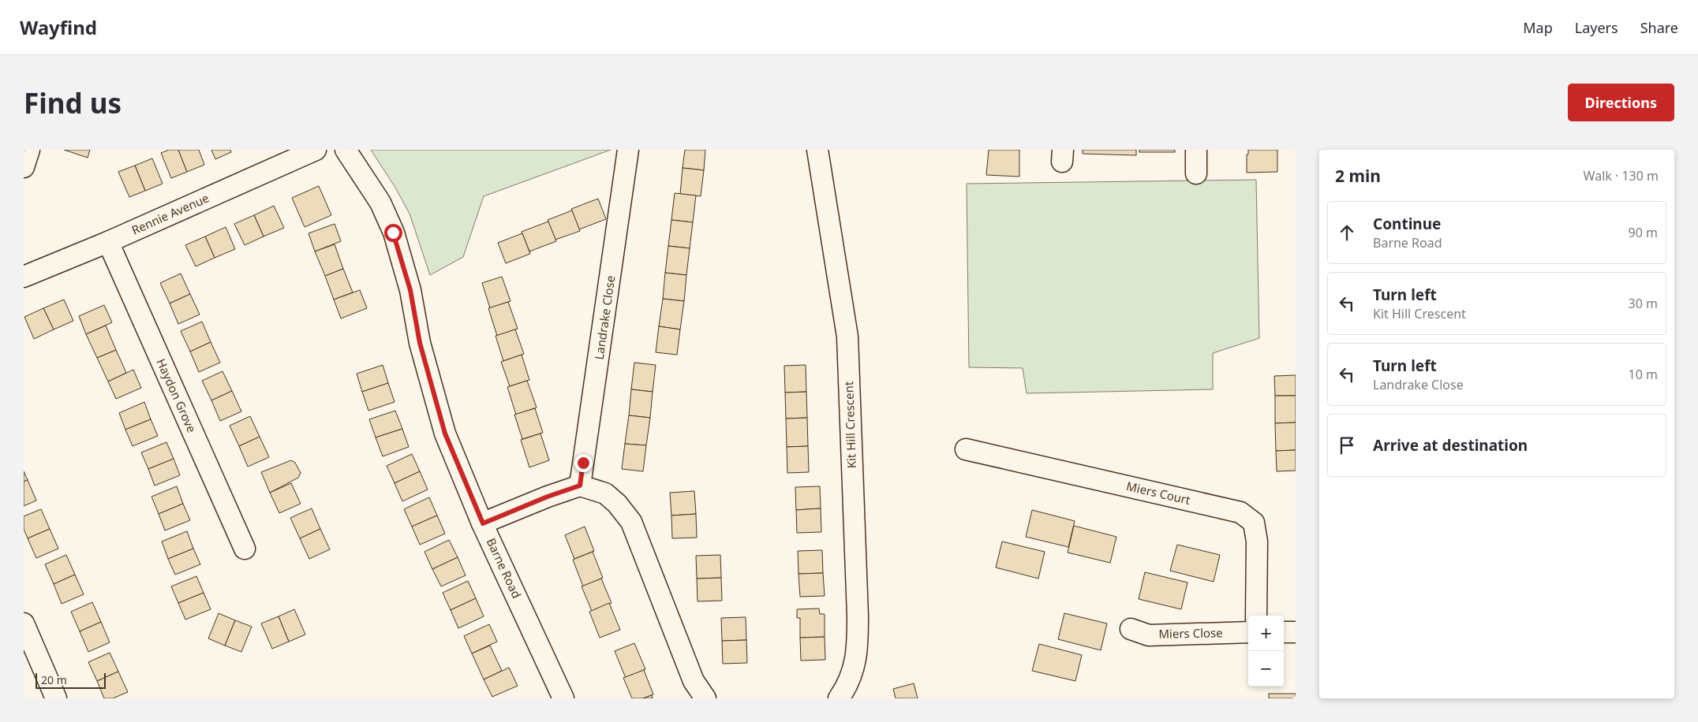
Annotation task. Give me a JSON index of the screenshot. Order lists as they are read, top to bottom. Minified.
{"streets":{"street":["Rennie Avenue","Landrake Close","Haydon Grove","Kit Hill Crescent","Miers Court","Barne Road","Miers Close"]},"crossings":[["Rennie Avenue","Haydon Grove"]],"scale_bar":"20 m","page":{"header":"Wayfind","nav":["Map","Layers","Share"],"buttons":"Directions","title":"Find us","heading":["2 min","Walk · 130 m"],"list":[["Continue","Barne Road","90 m"],["Turn left","Kit Hill Crescent","30 m"],["Turn left","Landrake Close","10 m"],"Arrive at destination"],"map_buttons":["+","−"],"scale":"20 m"}}
